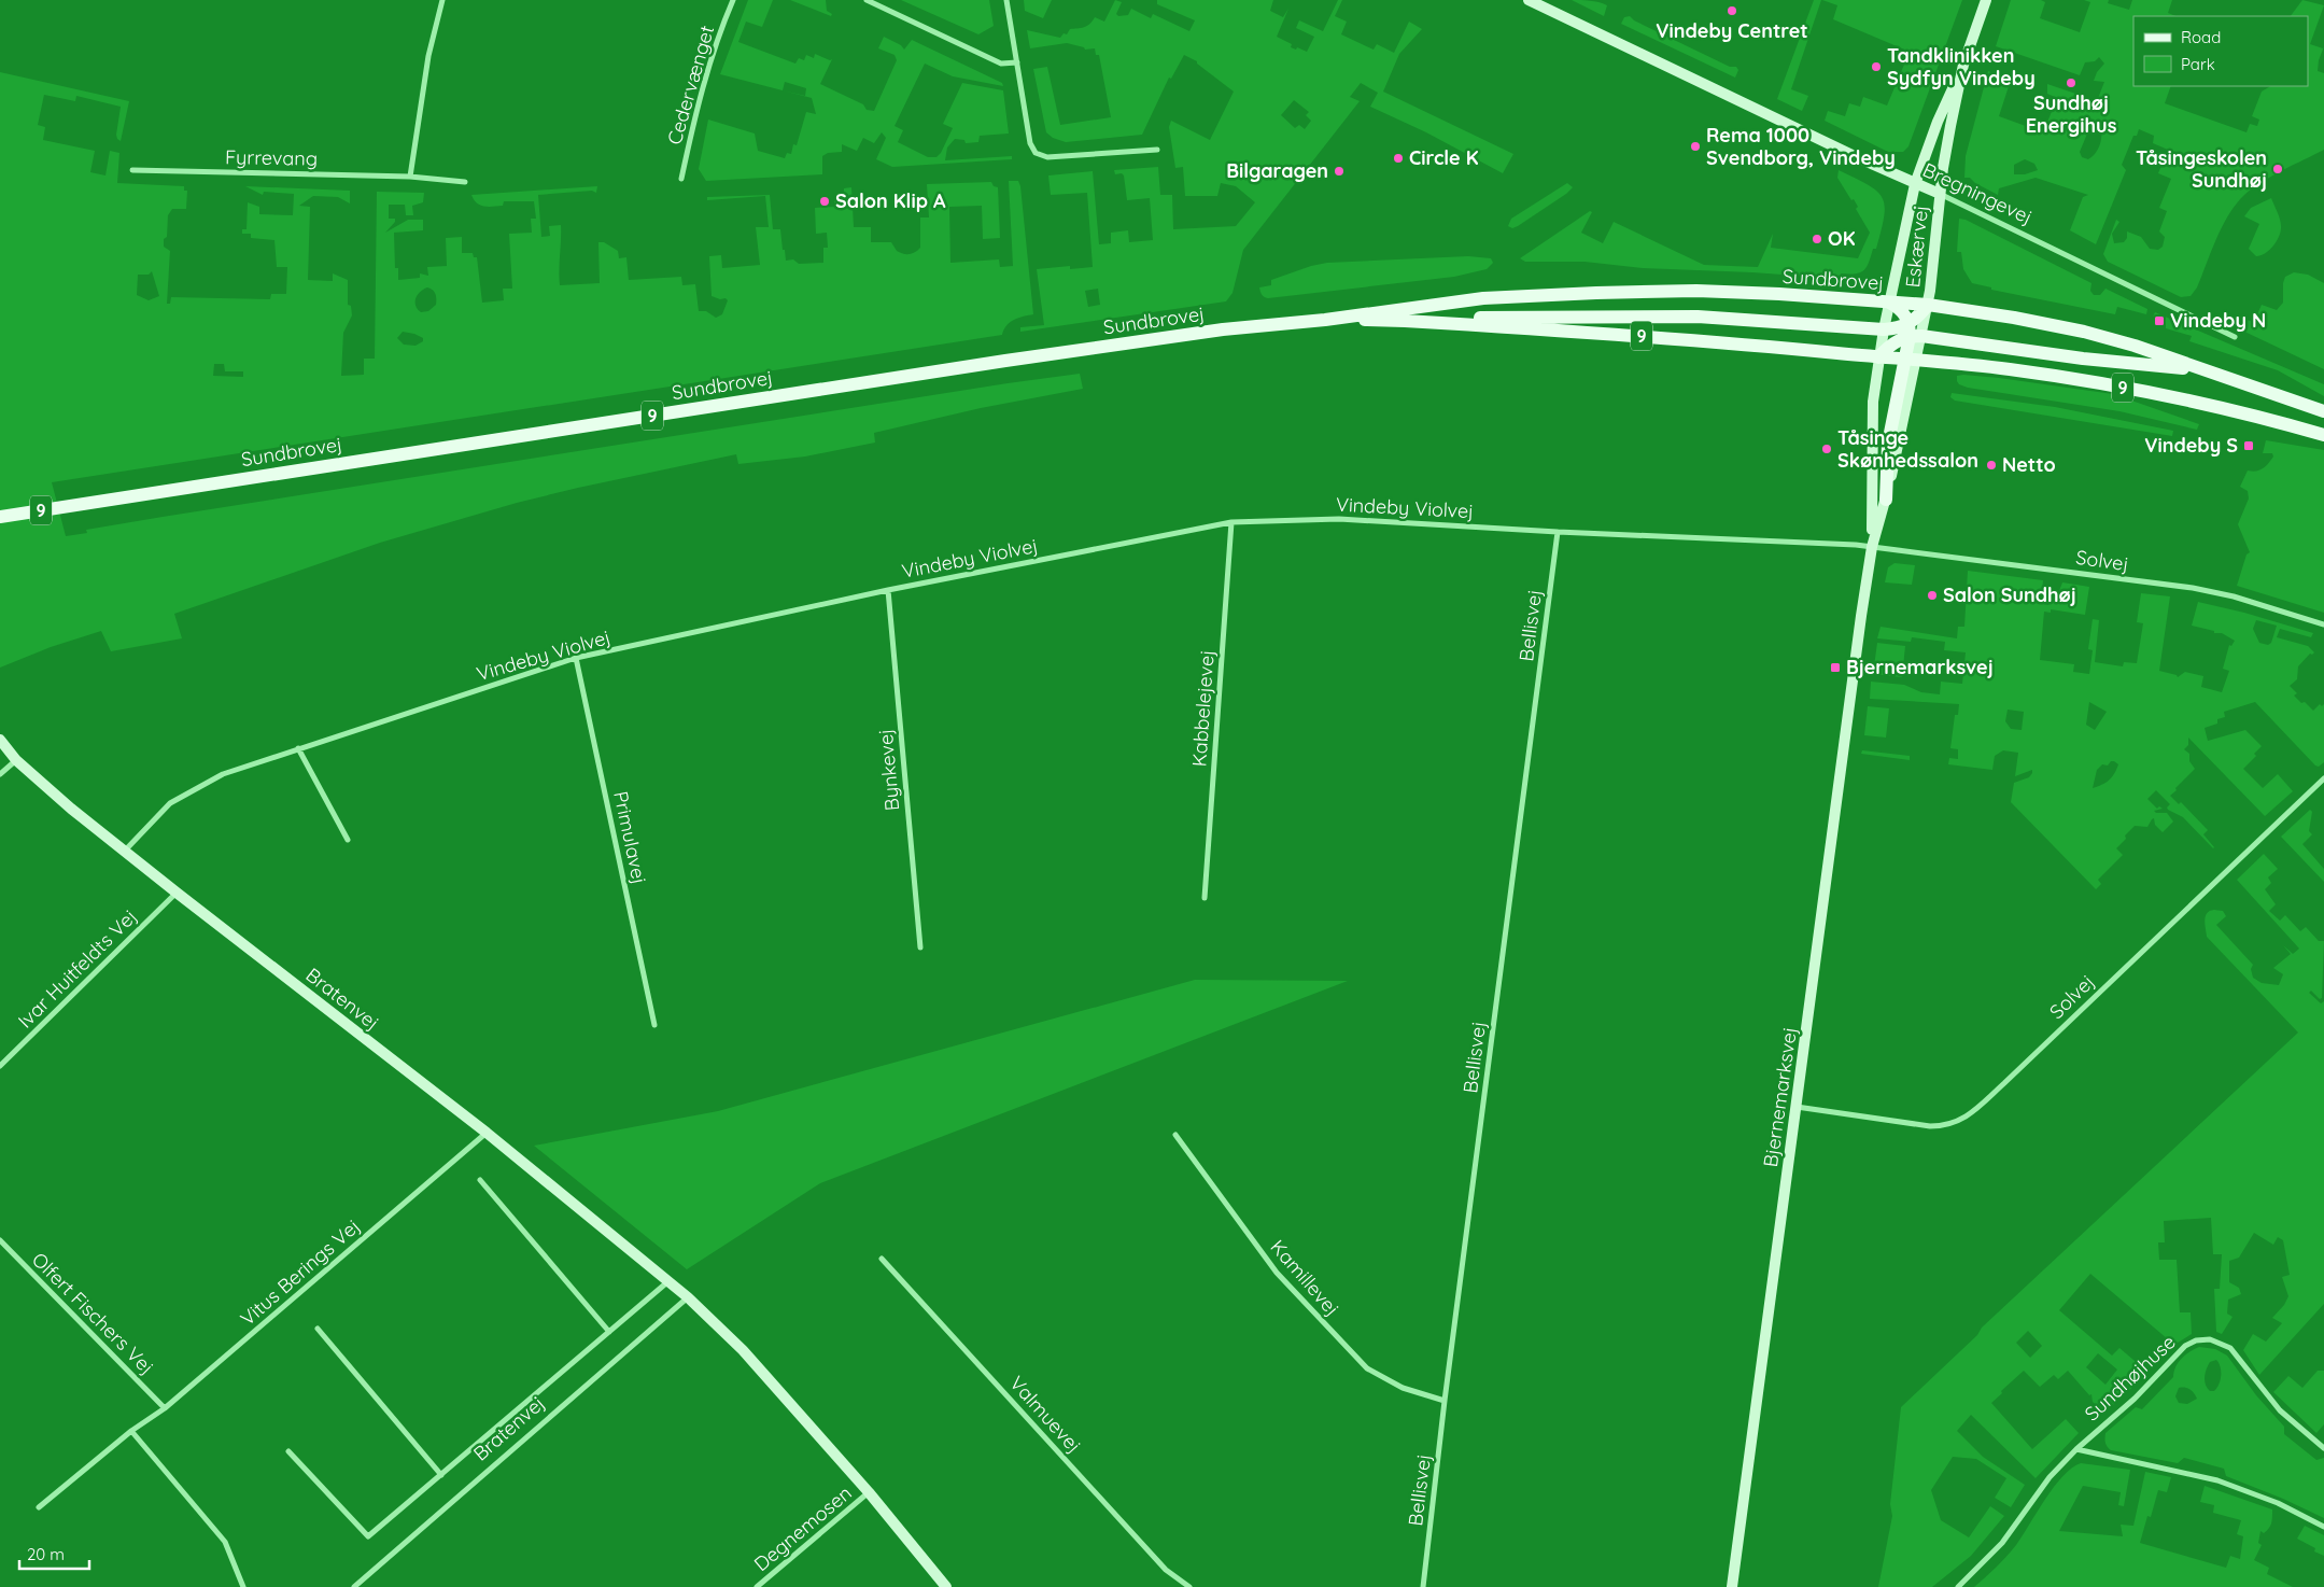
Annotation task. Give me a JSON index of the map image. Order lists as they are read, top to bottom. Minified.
{"streets":{"main road":["Sundbrovej","9"],"street":["Cedervænget","Fyrrevang","Bregningevej","Eskærvej","Vindeby Violvej","Solvej","Bellisvej","Kabbelejevej","Bynkevej","Primulavej","Ivar Huitfeldts Vej","Bratenvej","Bjernemarksvej","Vitus Berings Vej","Kamillevej","Olfert Fischers Vej","Sundhøjhuse","Valmuevej","Degnemosen"]},"crossings":[["Bregningevej","Eskærvej"],["Eskærvej","Sundbrovej"],["Eskærvej","Bjernemarksvej"],["Sundbrovej","Bjernemarksvej"],["Vindeby Violvej","Solvej"],["Vindeby Violvej","Bellisvej"],["Vindeby Violvej","Kabbelejevej"],["Vindeby Violvej","Bynkevej"],["Vindeby Violvej","Primulavej"],["Vindeby Violvej","Bratenvej"],["Vindeby Violvej","Bjernemarksvej"],["Solvej","Bjernemarksvej"],["Bellisvej","Kamillevej"],["Ivar Huitfeldts Vej","Bratenvej"],["Bratenvej","Vitus Berings Vej"],["Bratenvej","Degnemosen"],["Vitus Berings Vej","Olfert Fischers Vej"]],"places":{"other":["Vindeby Centret","Tandklinikken Sydfyn Vindeby","Sundhøj Energihus","Rema 1000 Svendborg, Vindeby","Circle K","Tåsingeskolen Sundhøj","Bilgaragen","Salon Klip A","OK","Tåsinge Skønhedssalon","Netto","Salon Sundhøj"],"transit":["Vindeby N","Vindeby S","Bjernemarksvej"]},"legend":["Road","Park"],"scale_bar":"20 m"}
